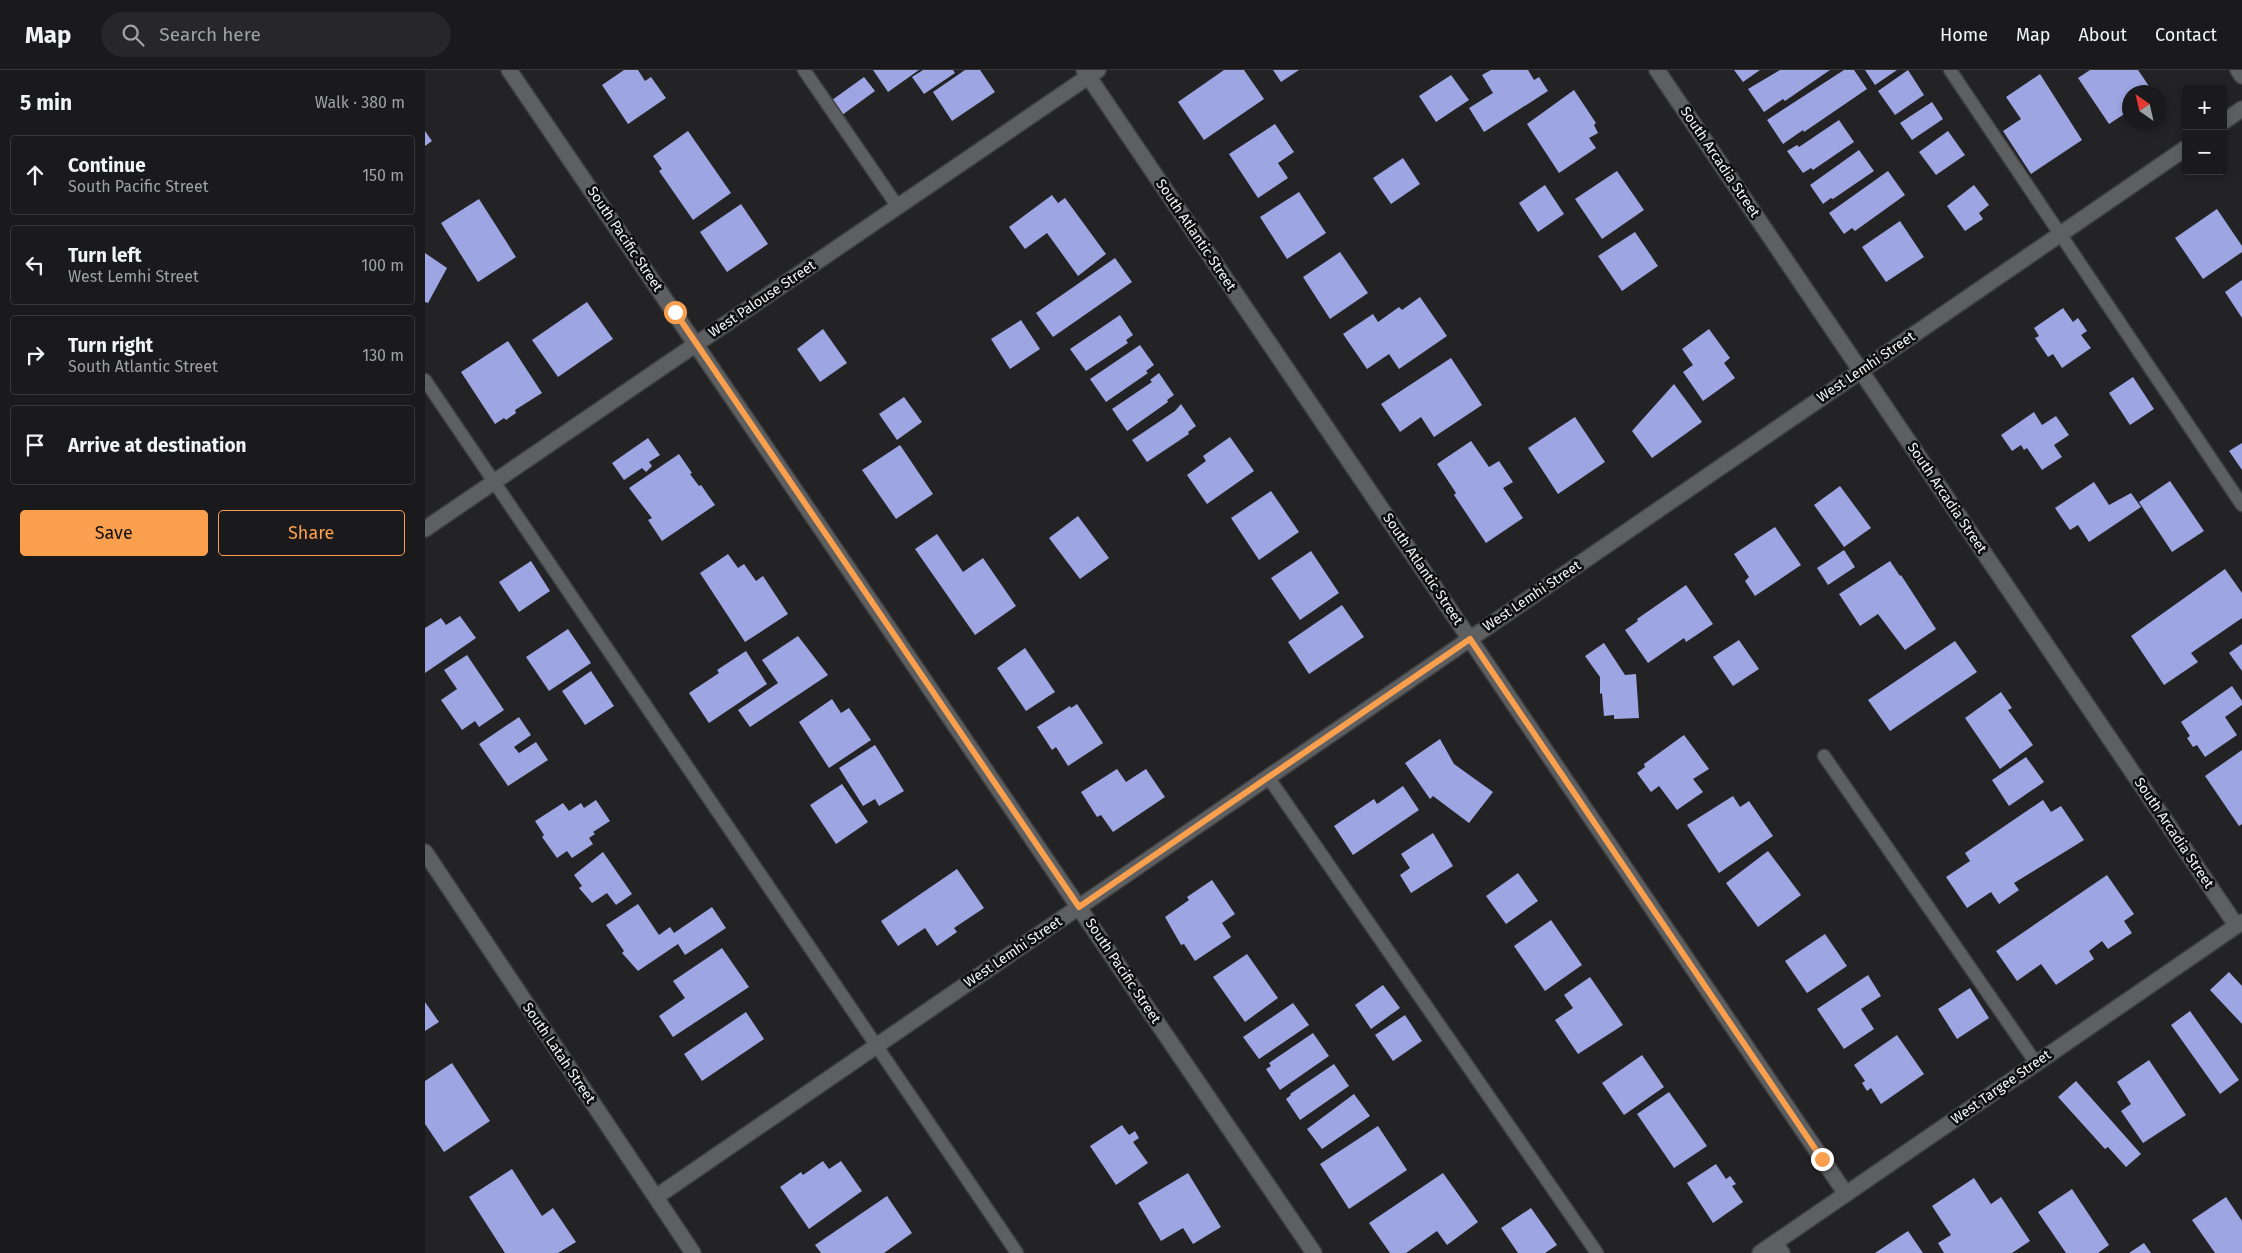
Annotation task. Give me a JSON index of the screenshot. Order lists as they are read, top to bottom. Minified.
{"streets":{"street":["South Arcadia Street","South Atlantic Street","South Pacific Street","West Palouse Street","West Lemhi Street","South Latah Street","West Targee Street"]},"crossings":[["South Arcadia Street","West Lemhi Street"],["South Arcadia Street","West Targee Street"],["South Atlantic Street","West Palouse Street"],["South Atlantic Street","West Lemhi Street"],["South Atlantic Street","West Targee Street"],["South Pacific Street","West Palouse Street"],["South Pacific Street","West Lemhi Street"],["West Lemhi Street","South Latah Street"]],"north":"top left","page":{"header":"Map","search":"Search here","nav":["Home","Map","About","Contact"],"heading":["5 min","Walk · 380 m"],"map_buttons":["+","−"],"list":[["Continue","South Pacific Street","150 m"],["Turn left","West Lemhi Street","100 m"],["Turn right","South Atlantic Street","130 m"],"Arrive at destination"],"buttons":["Save","Share"]}}
